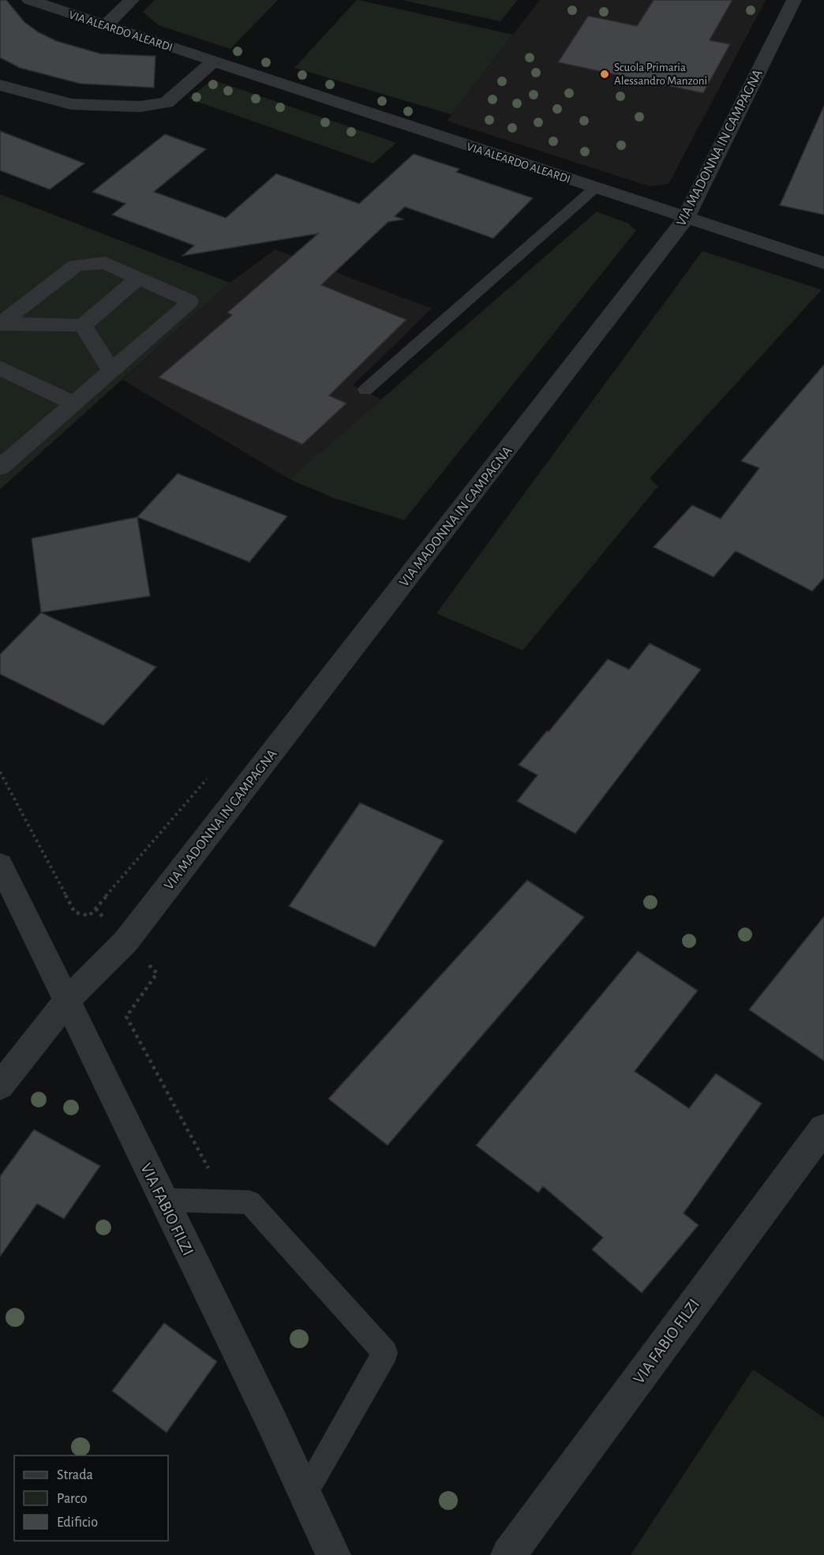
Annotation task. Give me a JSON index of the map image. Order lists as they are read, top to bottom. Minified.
{"streets":{"street":["VIA ALEARDO ALEARDI","VIA MADONNA IN CAMPAGNA","VIA FABIO FILZI"]},"crossings":[["VIA ALEARDO ALEARDI","VIA MADONNA IN CAMPAGNA"],["VIA MADONNA IN CAMPAGNA","VIA FABIO FILZI"]],"places":["Scuola Primaria Alessandro Manzoni"],"legend":["Strada","Parco","Edificio"]}
